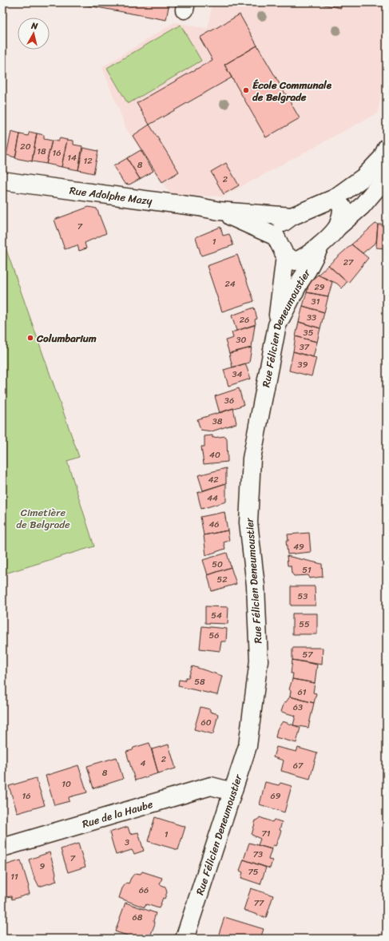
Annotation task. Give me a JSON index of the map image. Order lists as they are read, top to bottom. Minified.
{"streets":{"street":["Rue Adolphe Mazy","Rue Félicien Deneumoustier","Rue de la Haube"]},"crossings":[["Rue Félicien Deneumoustier","Rue de la Haube"]],"parks":["Cimetière de Belgrade"],"places":["École Communale de Belgrade","Columbarium"],"house_numbers":["20","18","16","14","12","8","2","7","1","27","24","29","31","33","26","35","30","37","39","34","36","38","40","42","44","46","49","50","51","52","53","54","55","56","57","58","61","63","60","2","4","67","8","10","16","69","71","1","3","73","7","9","75","11","66","77","68"],"north":"top"}
